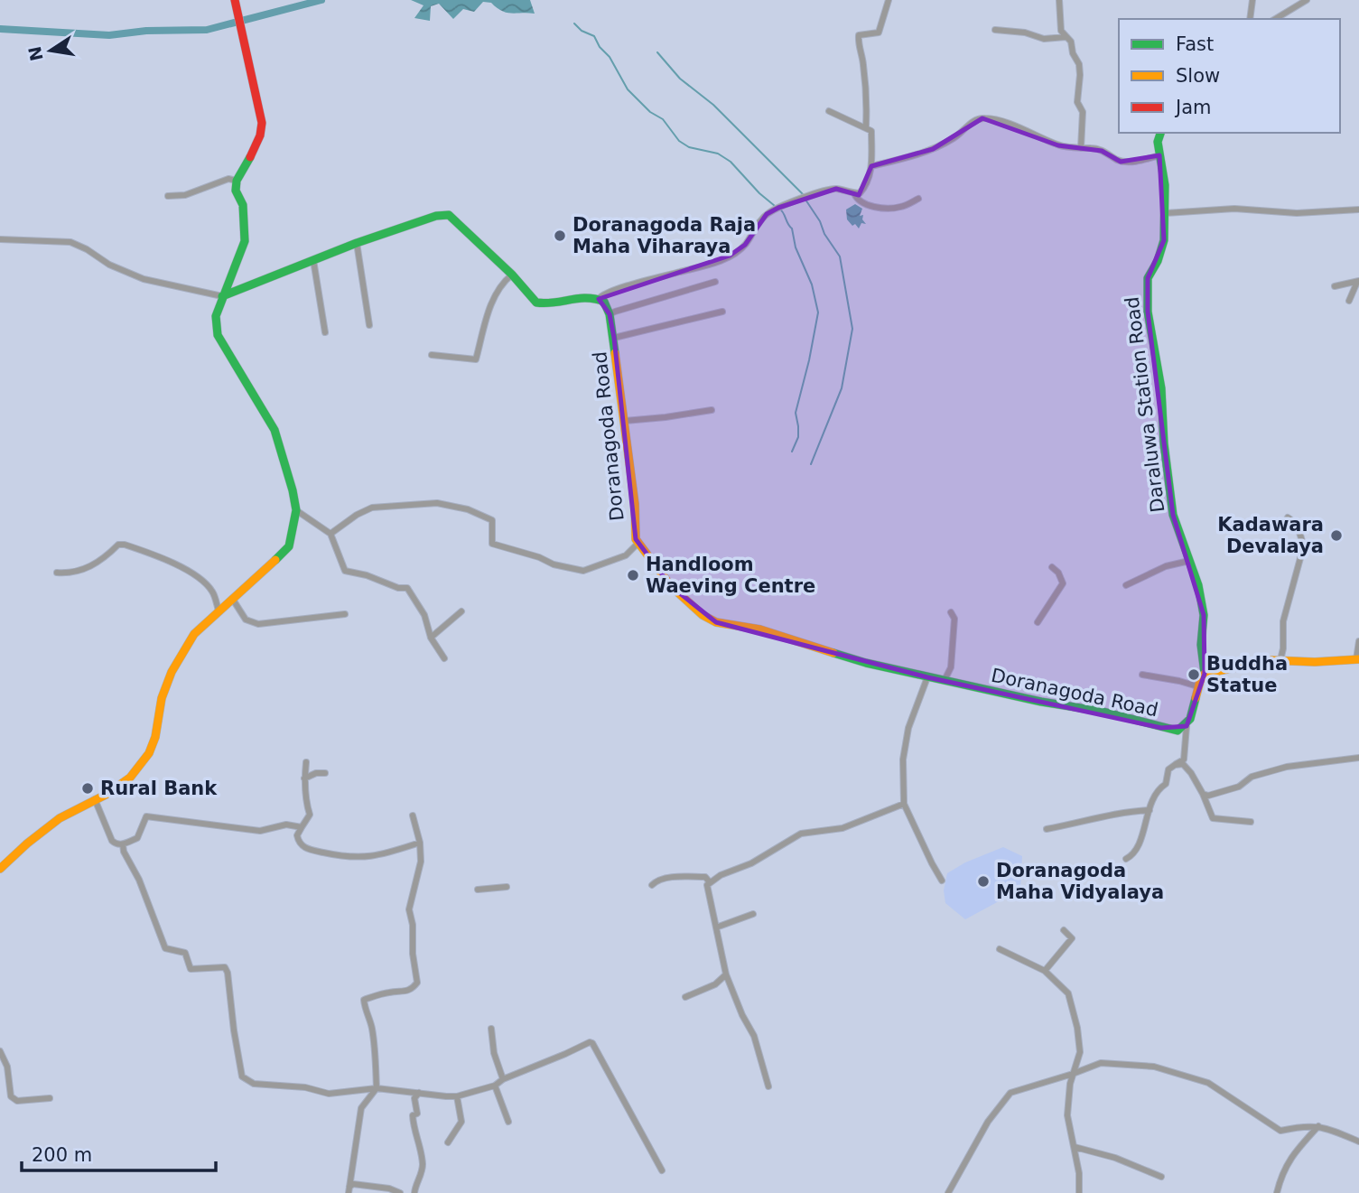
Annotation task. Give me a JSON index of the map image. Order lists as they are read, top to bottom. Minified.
{"streets":{"street":["Daraluwa Station Road","Doranagoda Road"]},"places":["Doranagoda Raja Maha Viharaya","Kadawara Devalaya","Handloom Waeving Centre","Buddha Statue","Rural Bank","Doranagoda Maha Vidyalaya"],"legend":["Fast","Slow","Jam"],"scale_bar":"200 m","north":"left"}
